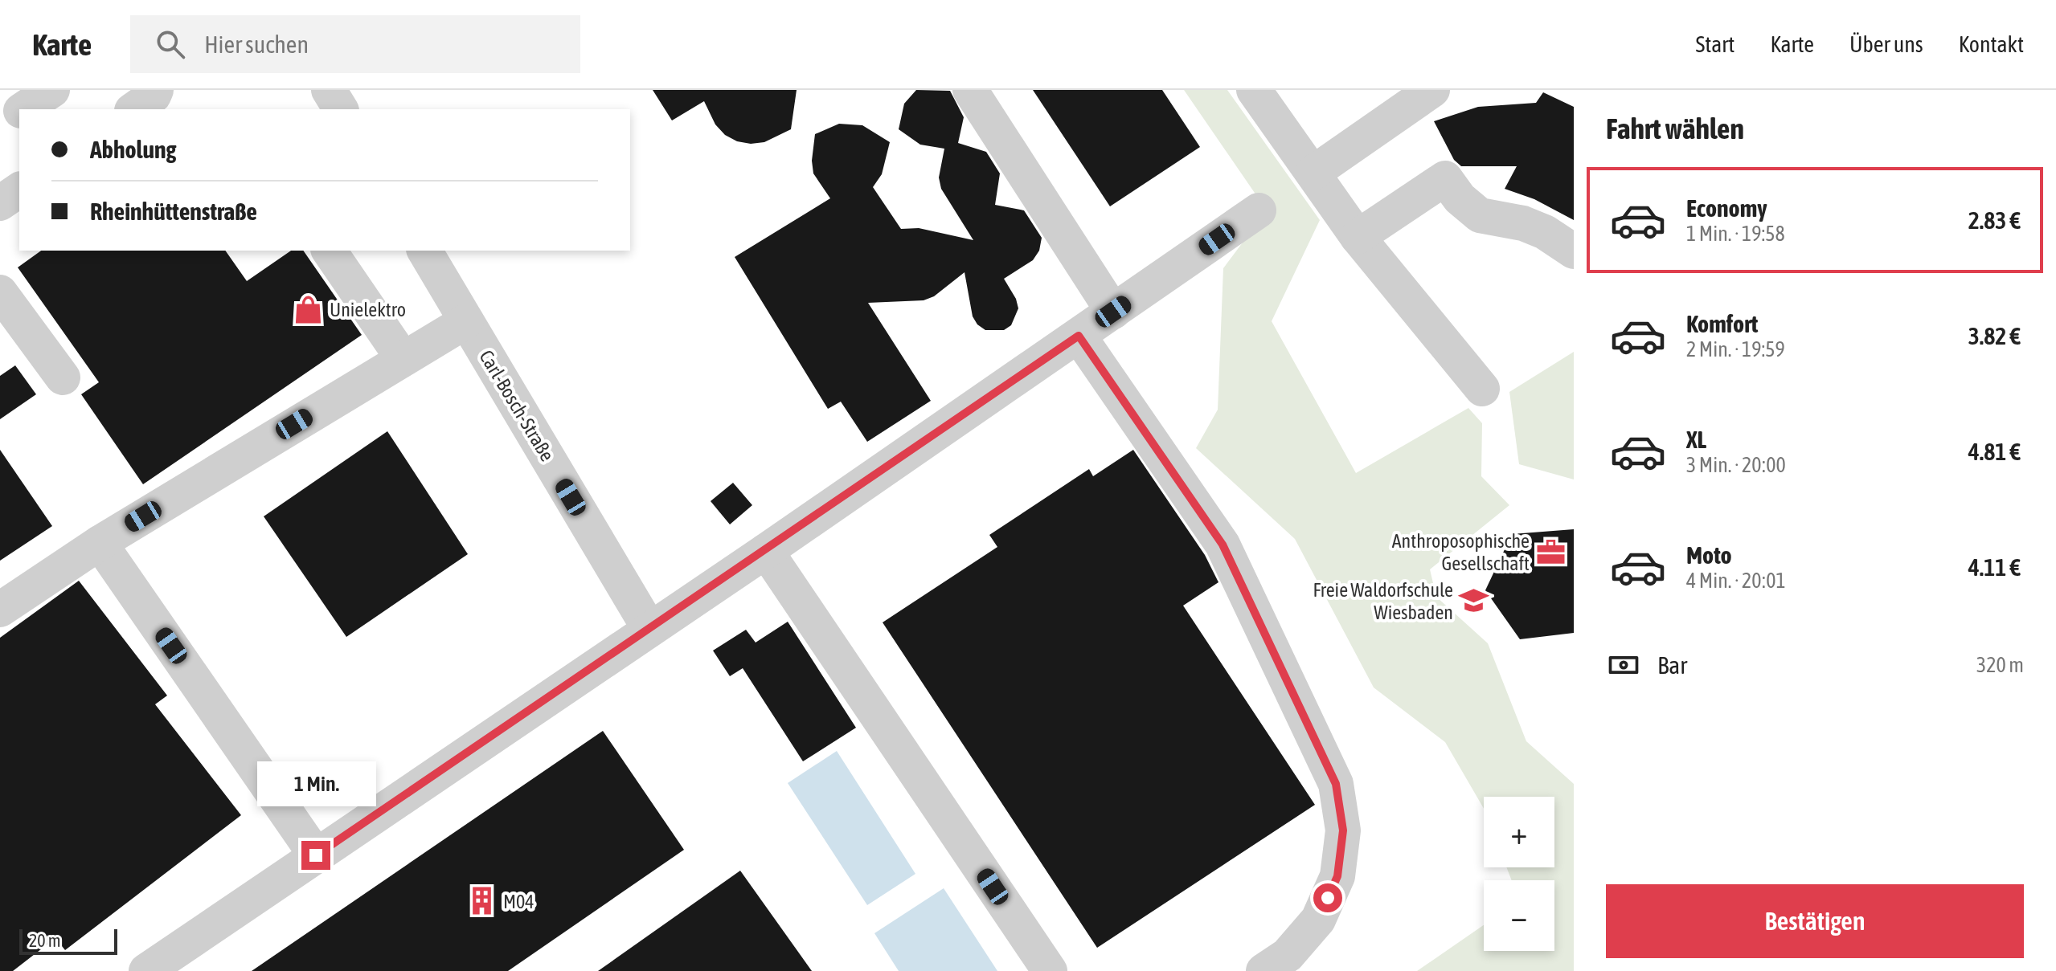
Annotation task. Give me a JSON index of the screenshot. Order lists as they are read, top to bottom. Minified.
{"streets":{"street":["Carl-Bosch-Straße"]},"places":{"shop":["Unielektro"],"office":["Anthroposophische Gesellschaft"],"school or university":["Freie Waldorfschule Wiesbaden"],"building":["M04"]},"scale_bar":"20 m","page":{"header":"Karte","search":"Hier suchen","nav":["Start","Karte","Über uns","Kontakt"],"heading":"Fahrt wählen","banner":["Abholung","Rheinhüttenstraße"],"list":[{"name":"Economy","note":"1 Min. · 19:58","value":"2.83 €"},{"name":"Komfort","note":"2 Min. · 19:59","value":"3.82 €"},{"name":"XL","note":"3 Min. · 20:00","value":"4.81 €"},{"name":"Moto","note":"4 Min. · 20:01","value":"4.11 €"}],"pay":["Bar","320 m"],"bubble":"1 Min.","map_buttons":["+","−"],"buttons":"Bestätigen","scale":"20 m"}}
